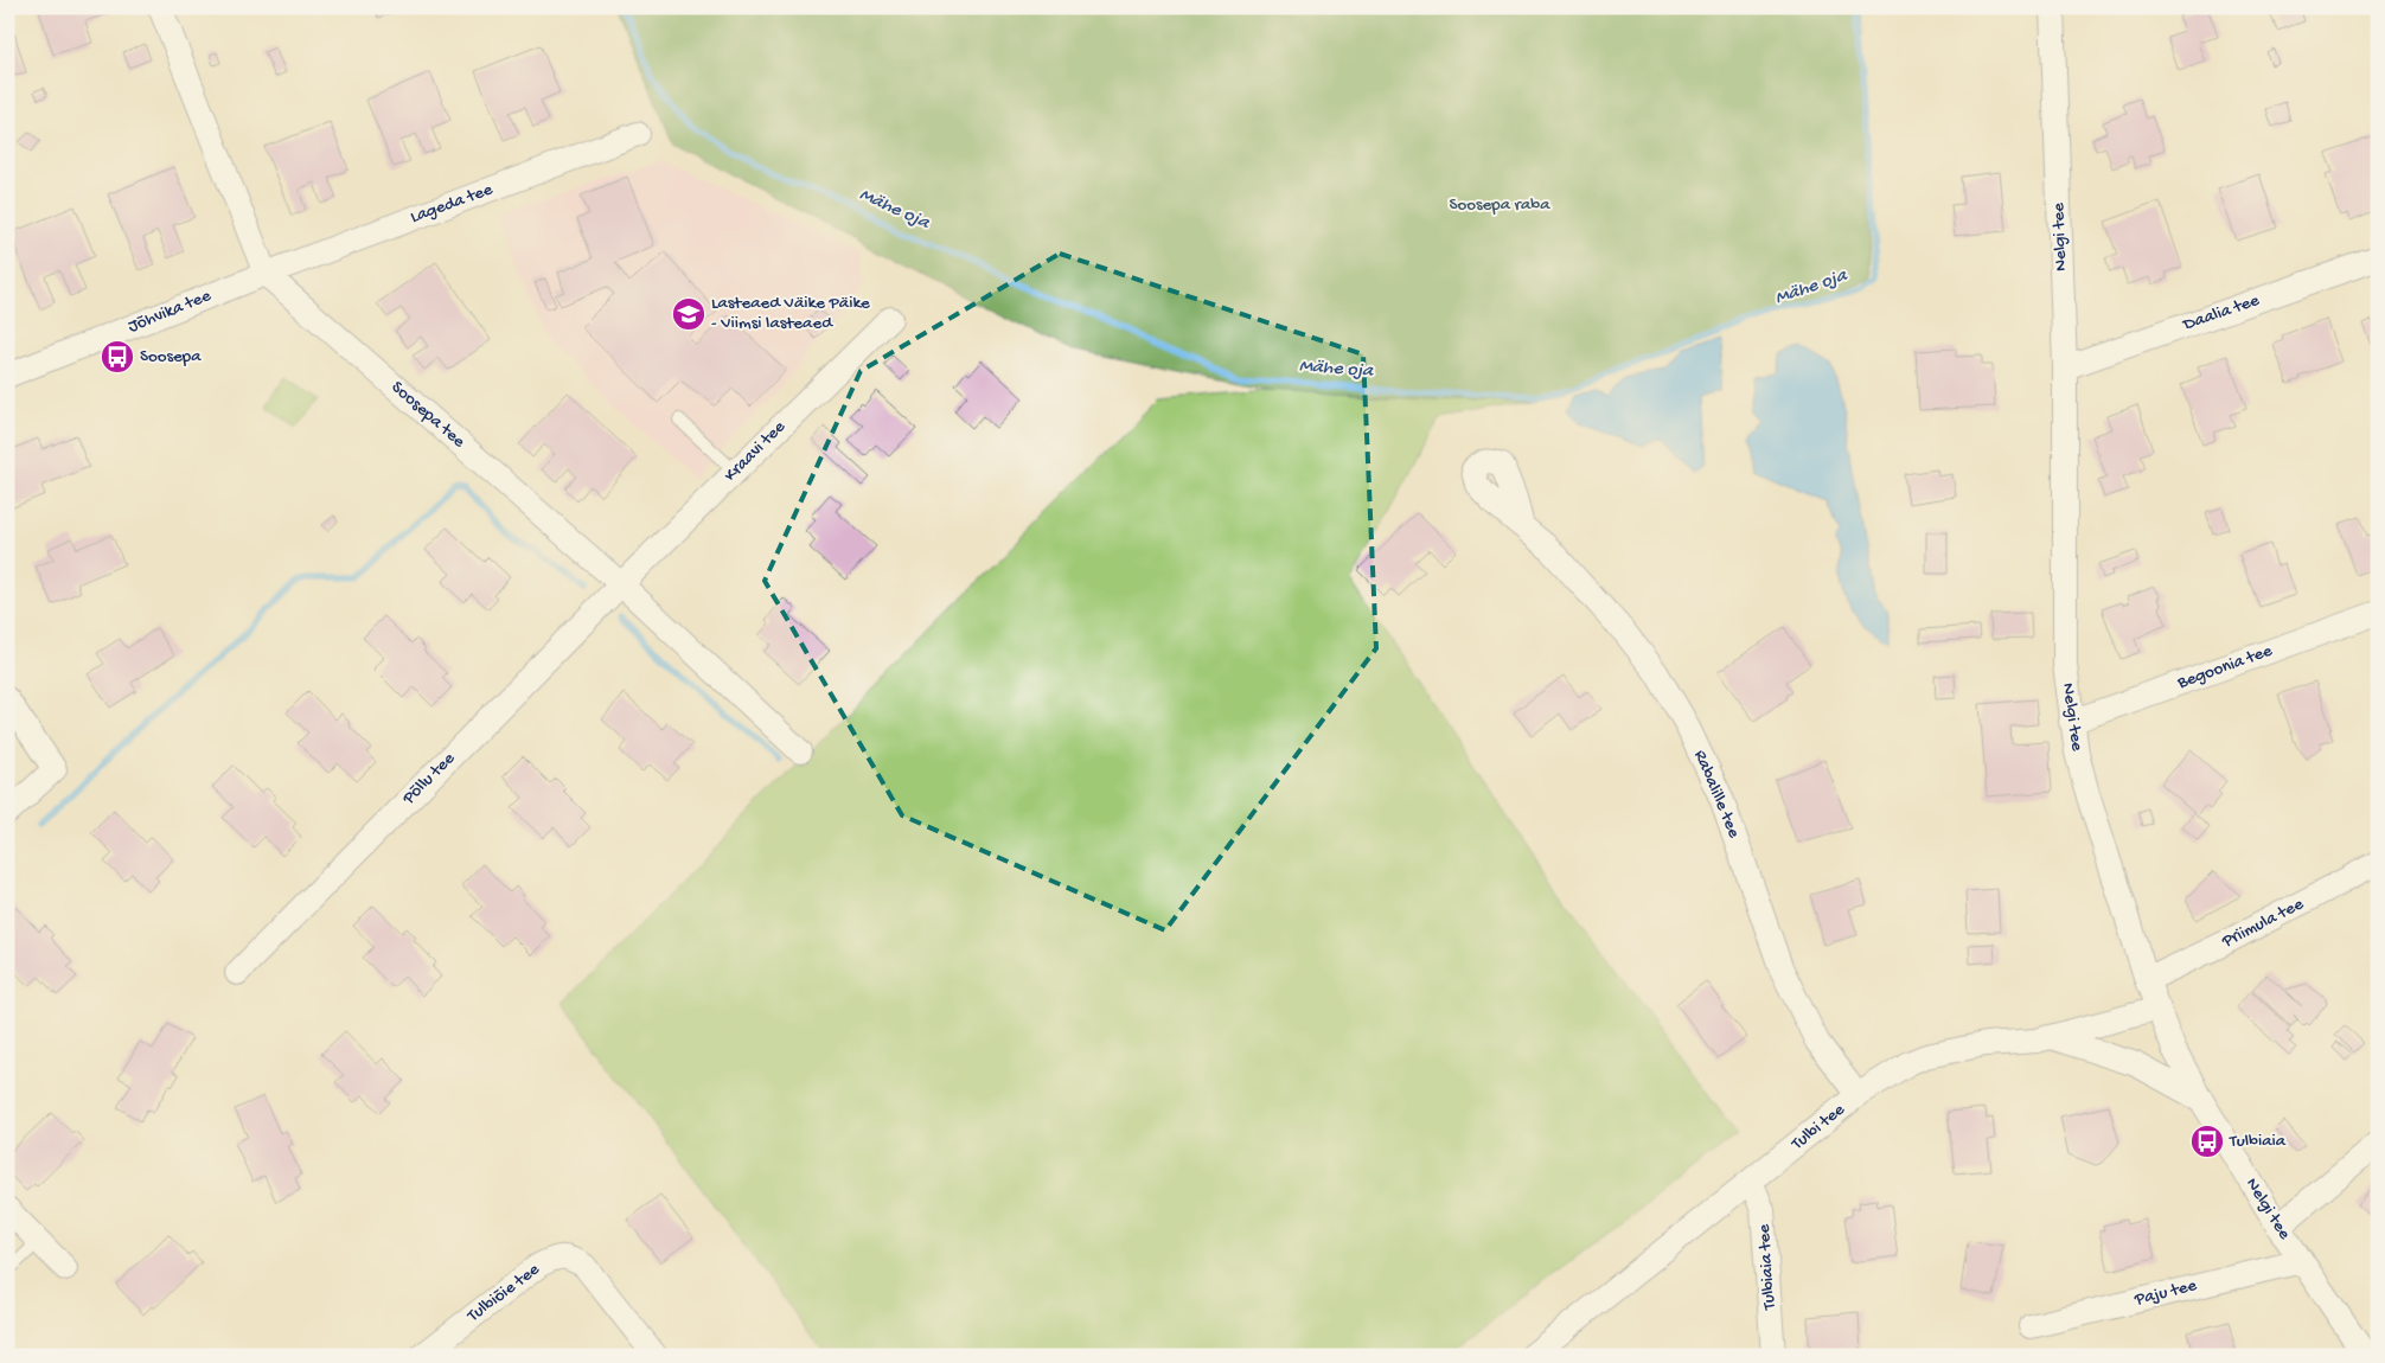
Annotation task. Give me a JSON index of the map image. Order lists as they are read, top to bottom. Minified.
{"streets":{"street":["Lageda tee","Nelgi tee","Jõhvika tee","Daalia tee","Soosepa tee","Kraavi tee","Begoonia tee","Põllu tee","Rabalille tee","Priimula tee","Tulbi tee","Tulbiaia tee","Tulbiõie tee","Paju tee"]},"crossings":[["Lageda tee","Jõhvika tee"],["Lageda tee","Soosepa tee"],["Nelgi tee","Daalia tee"],["Nelgi tee","Begoonia tee"],["Nelgi tee","Priimula tee"],["Nelgi tee","Tulbi tee"],["Nelgi tee","Paju tee"],["Jõhvika tee","Soosepa tee"],["Soosepa tee","Kraavi tee"],["Soosepa tee","Põllu tee"],["Kraavi tee","Põllu tee"],["Rabalille tee","Tulbi tee"],["Tulbi tee","Tulbiaia tee"]],"water":["Mähe oja"],"parks":["Soosepa raba"],"places":{"school or university":["Lasteaed Väike Päike - Viimsi lasteaed"],"bus stop":["Soosepa","Tulbiaia"]}}
